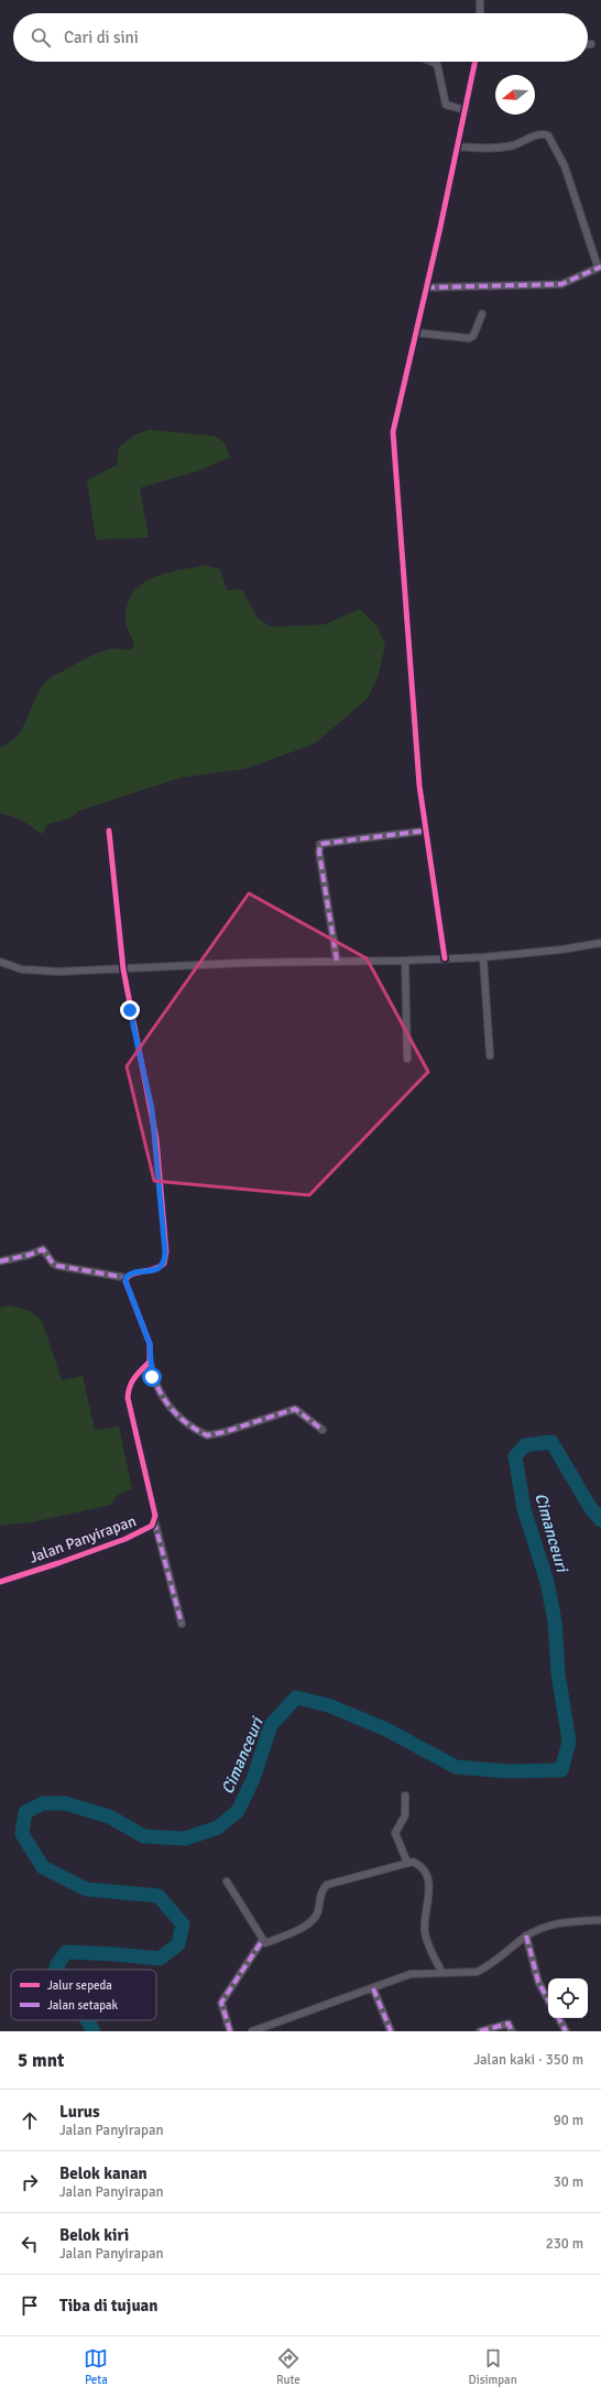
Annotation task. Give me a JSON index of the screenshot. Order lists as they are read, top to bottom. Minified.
{"streets":{"street":["Jalan Panyirapan"]},"water":["Cimanceuri"],"legend":["Jalur sepeda","Jalan setapak"],"north":"left","page":{"search":"Cari di sini","heading":["5 mnt","Jalan kaki · 350 m"],"list":[["Lurus","Jalan Panyirapan","90 m"],["Belok kanan","Jalan Panyirapan","30 m"],["Belok kiri","Jalan Panyirapan","230 m"],"Tiba di tujuan"],"nav":["Peta","Rute","Disimpan"]}}
